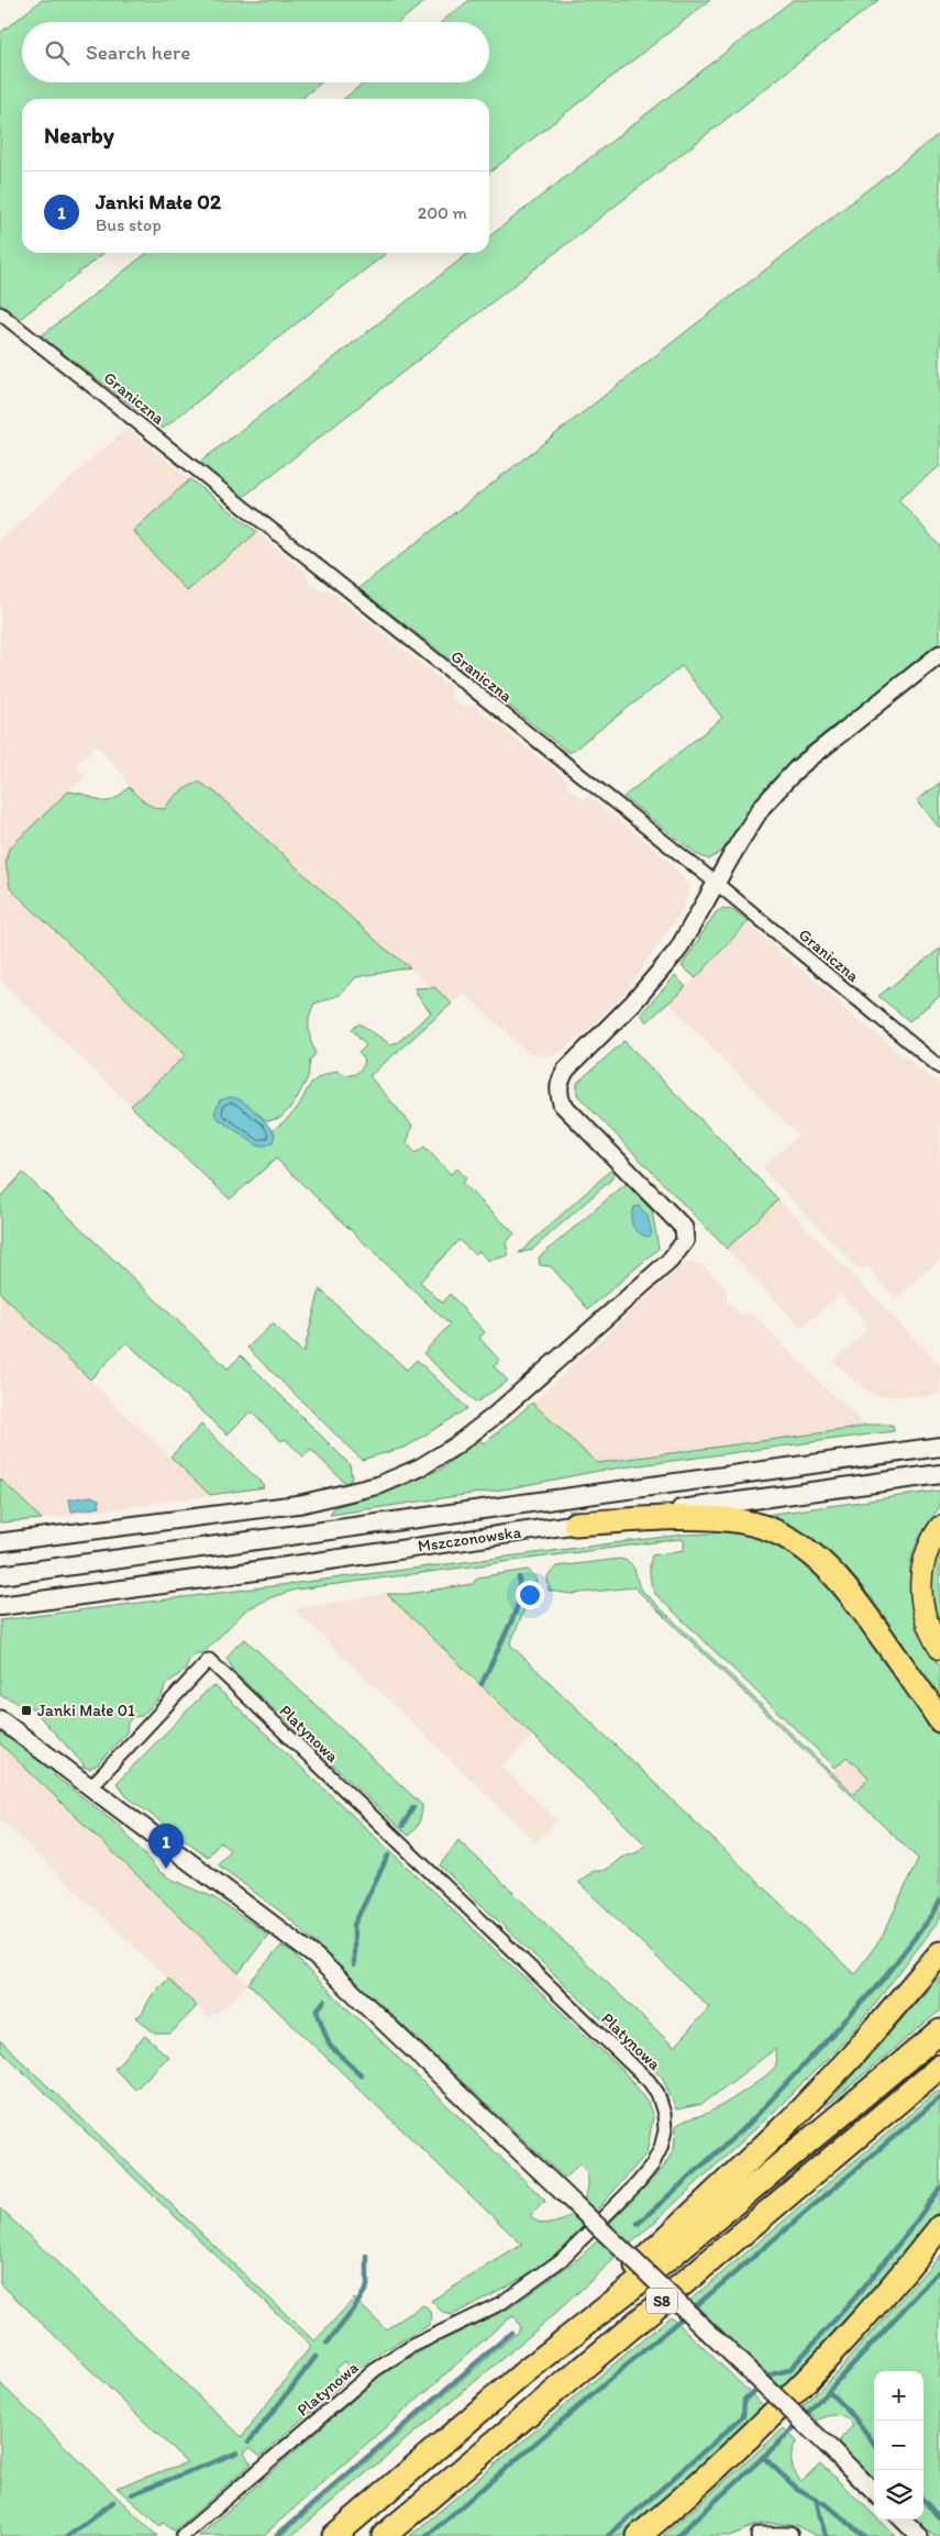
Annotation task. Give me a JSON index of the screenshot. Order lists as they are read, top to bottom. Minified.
{"streets":{"highway":["S8"],"main road":["Mszczonowska"],"street":["Graniczna","Platynowa"]},"places":{"transit":["Janki Małe 01"]},"page":{"search":"Search here","heading":"Nearby","list":[{"mark":"1","name":"Janki Małe 02","note":"Bus stop","value":"200 m"}],"pins":"1","map_buttons":["+","−"]}}
